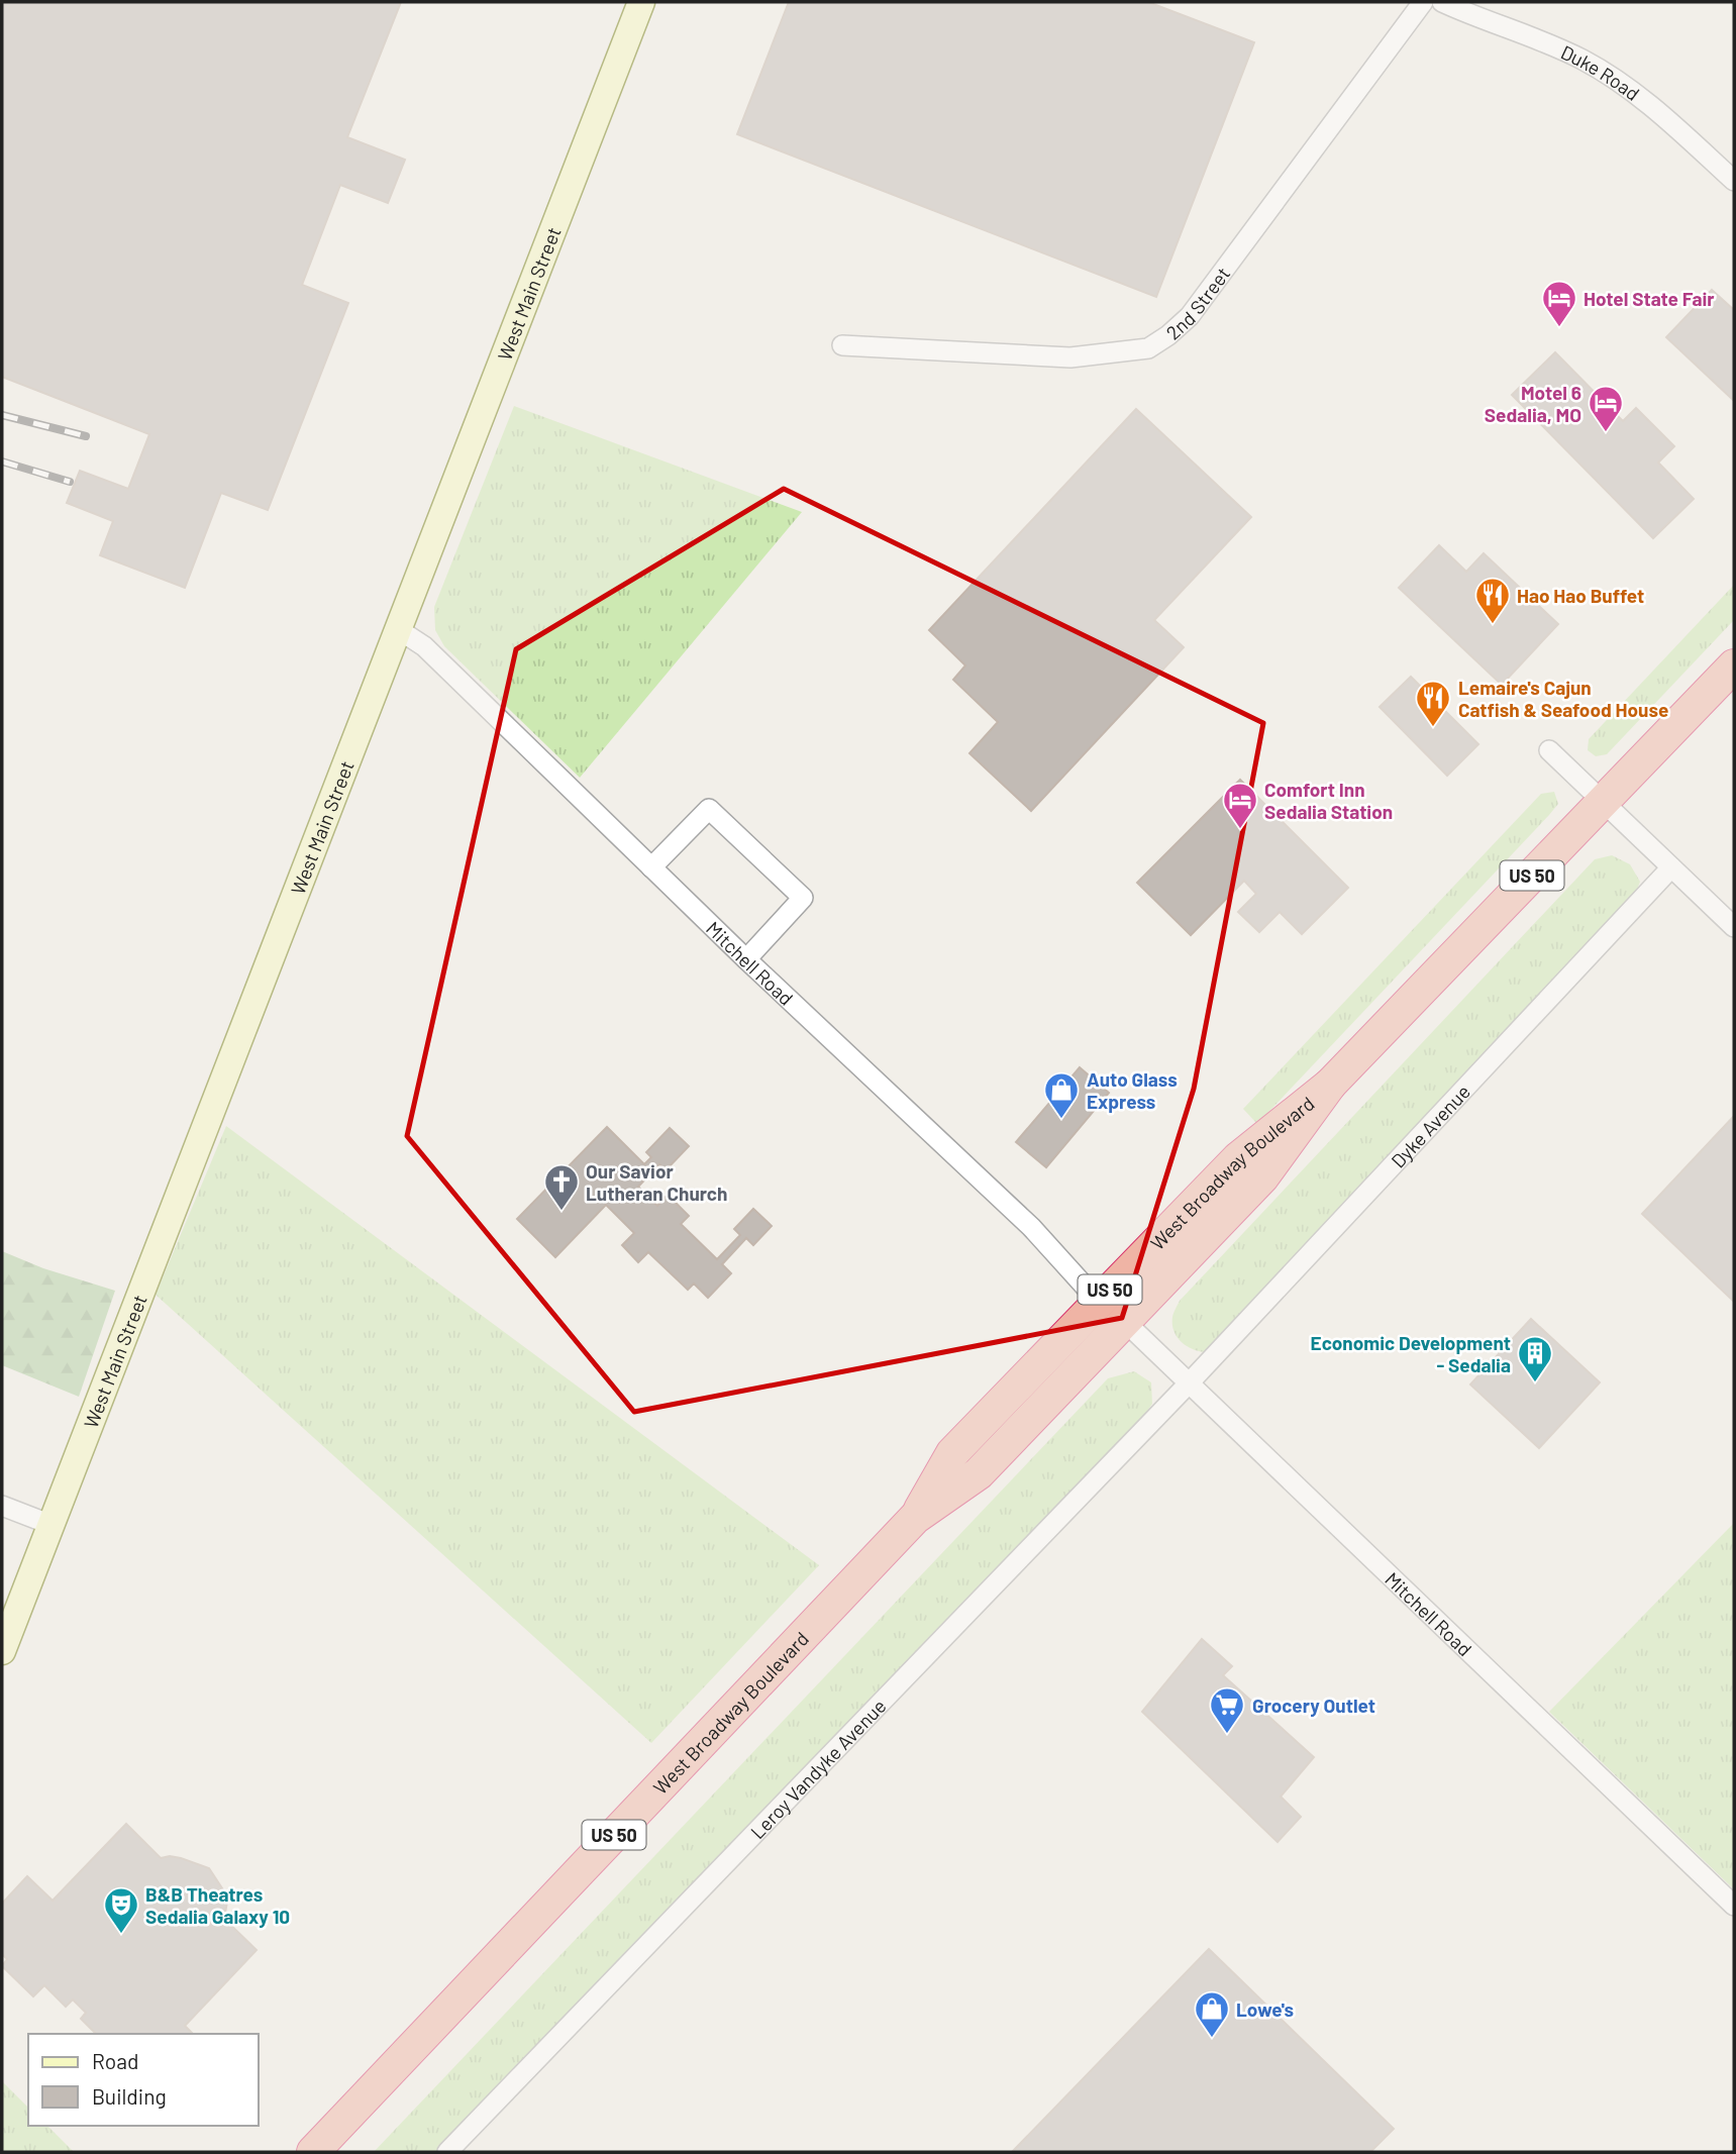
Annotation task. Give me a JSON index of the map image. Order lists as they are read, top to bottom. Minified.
{"streets":{"highway":["US 50","West Broadway Boulevard"],"main road":["West Main Street"],"street":["Duke Road","2nd Street","Mitchell Road","Dyke Avenue","Leroy Vandyke Avenue"]},"crossings":[["West Main Street","Mitchell Road"],["Mitchell Road","Dyke Avenue"],["Mitchell Road","West Broadway Boulevard"],["Mitchell Road","Leroy Vandyke Avenue"],["Dyke Avenue","Leroy Vandyke Avenue"]],"places":{"hotel":["Hotel State Fair","Motel 6 Sedalia, MO","Comfort Inn Sedalia Station"],"restaurant":["Hao Hao Buffet","Lemaire's Cajun Catfish & Seafood House"],"shop":["Auto Glass Express","Lowe's"],"church":["Our Savior Lutheran Church"],"building":["Economic Development - Sedalia"],"supermarket":["Grocery Outlet"],"theatre":["B&B Theatres Sedalia Galaxy 10"]},"legend":["Road","Building"]}
